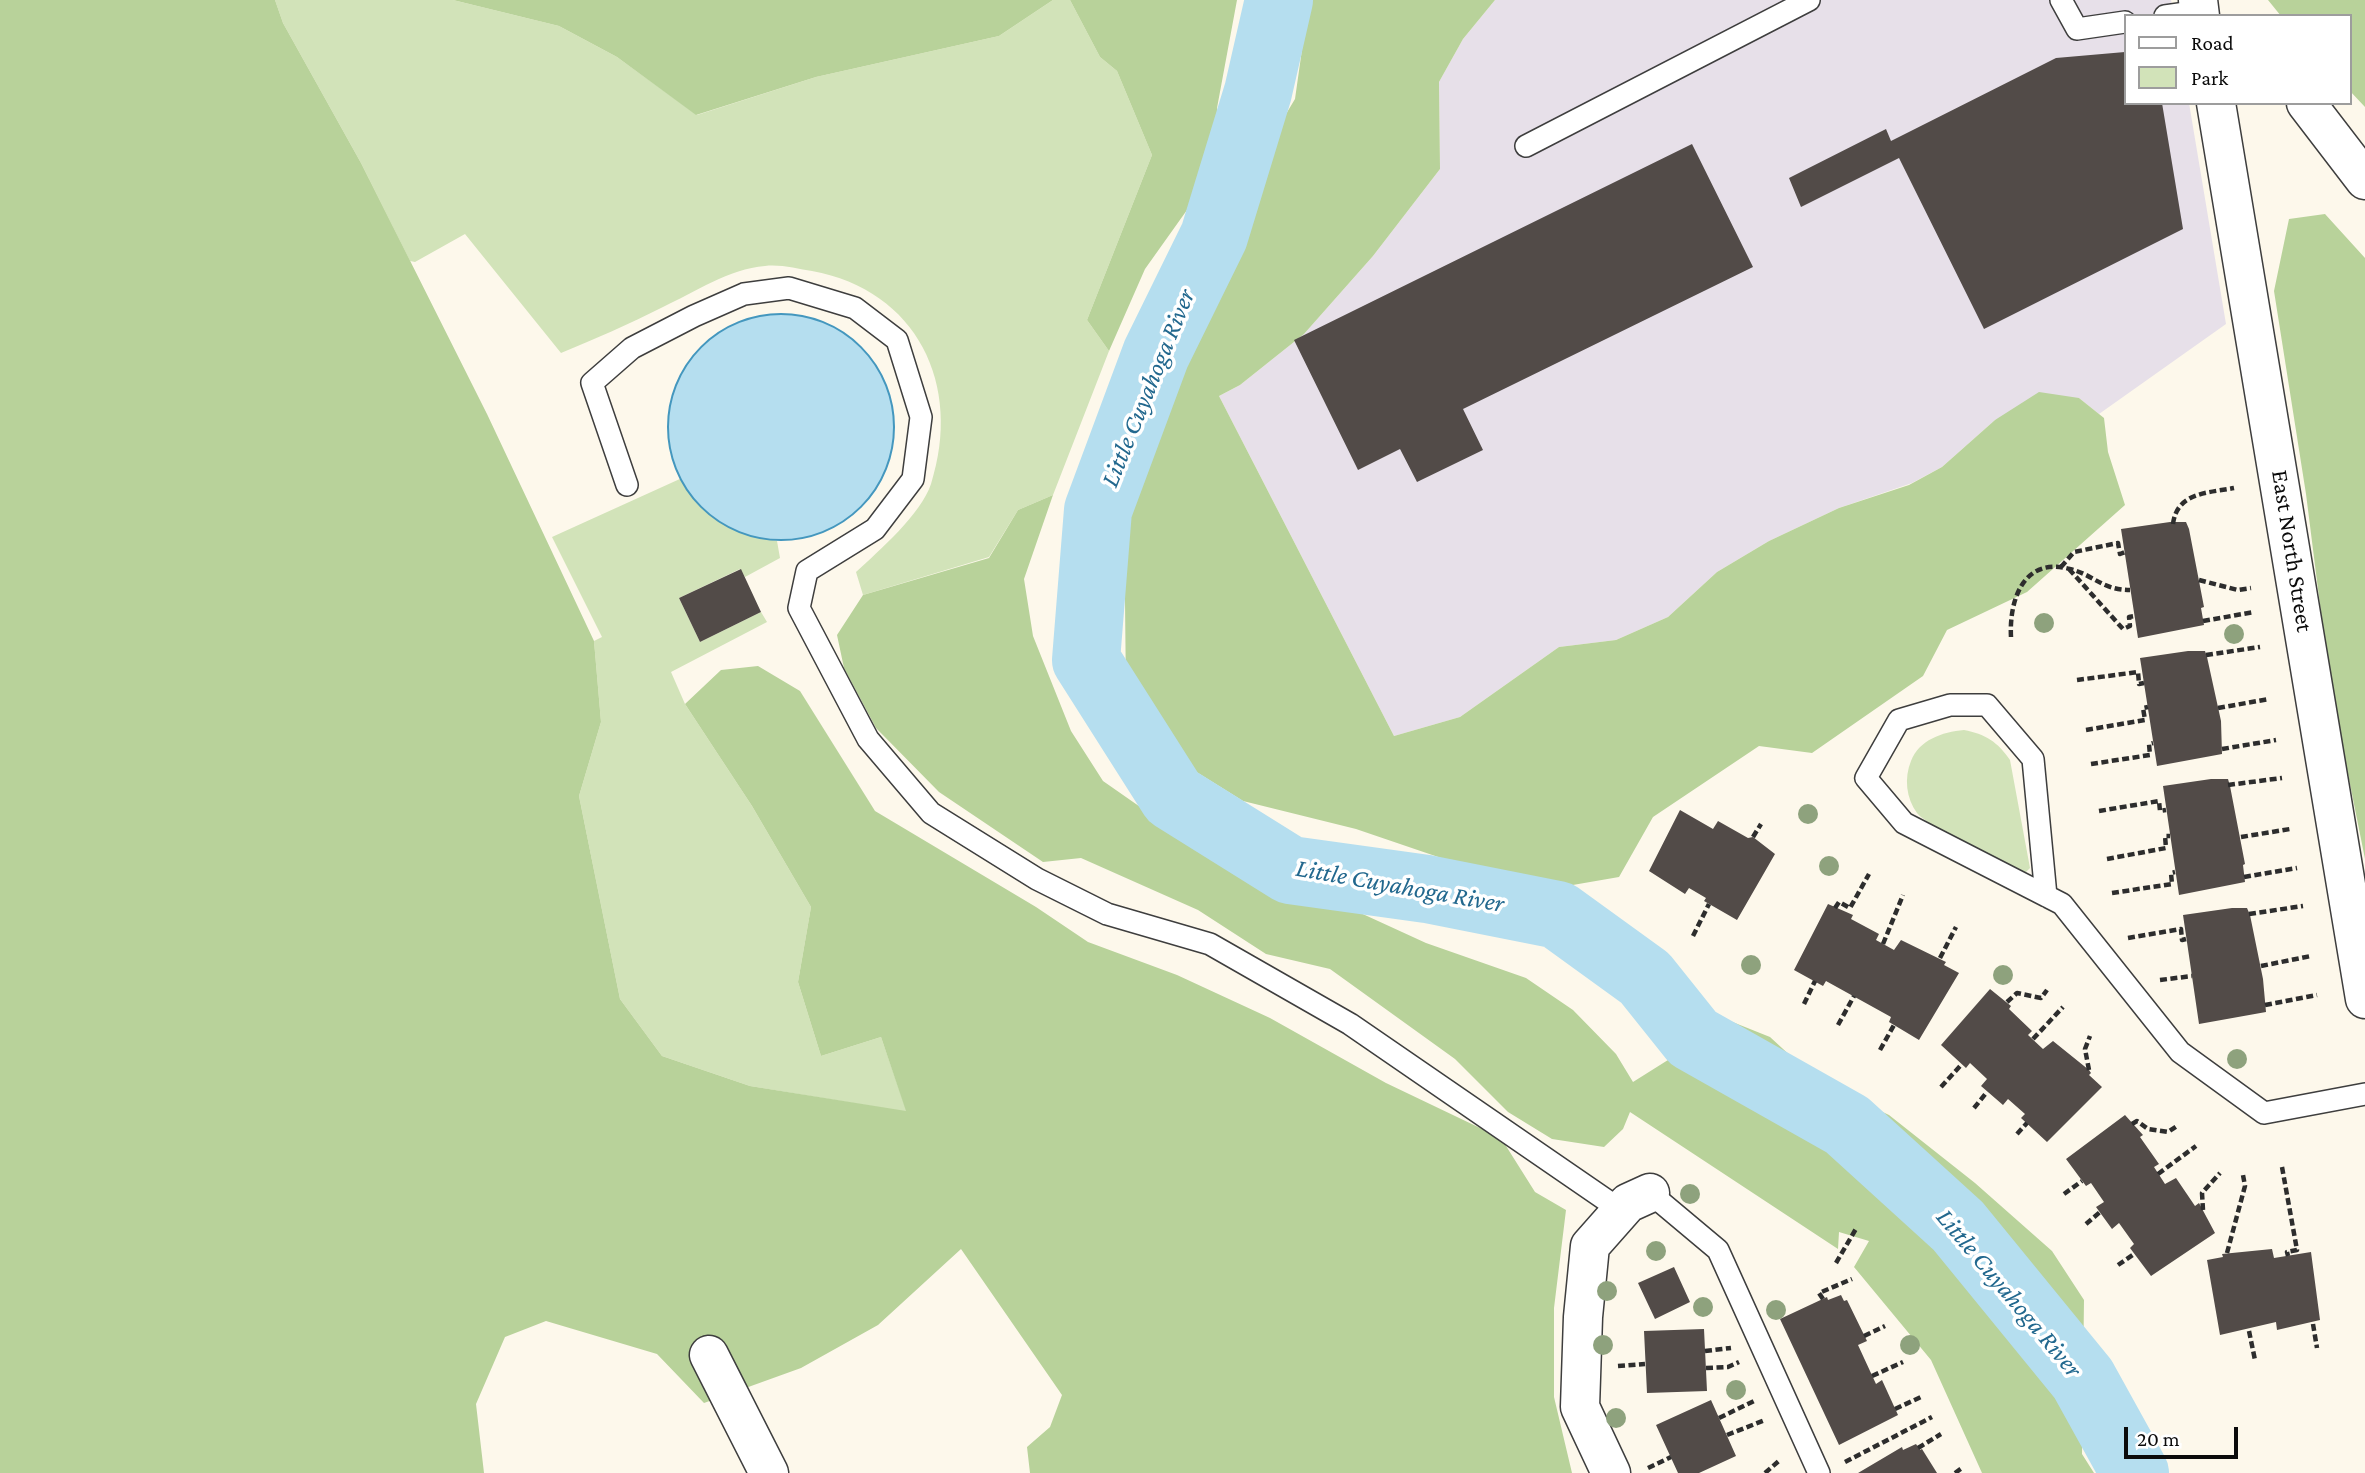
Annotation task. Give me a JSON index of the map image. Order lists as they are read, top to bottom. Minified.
{"streets":{"street":["East North Street"]},"water":["Little Cuyahoga River"],"legend":["Road","Park"],"scale_bar":"20 m"}
